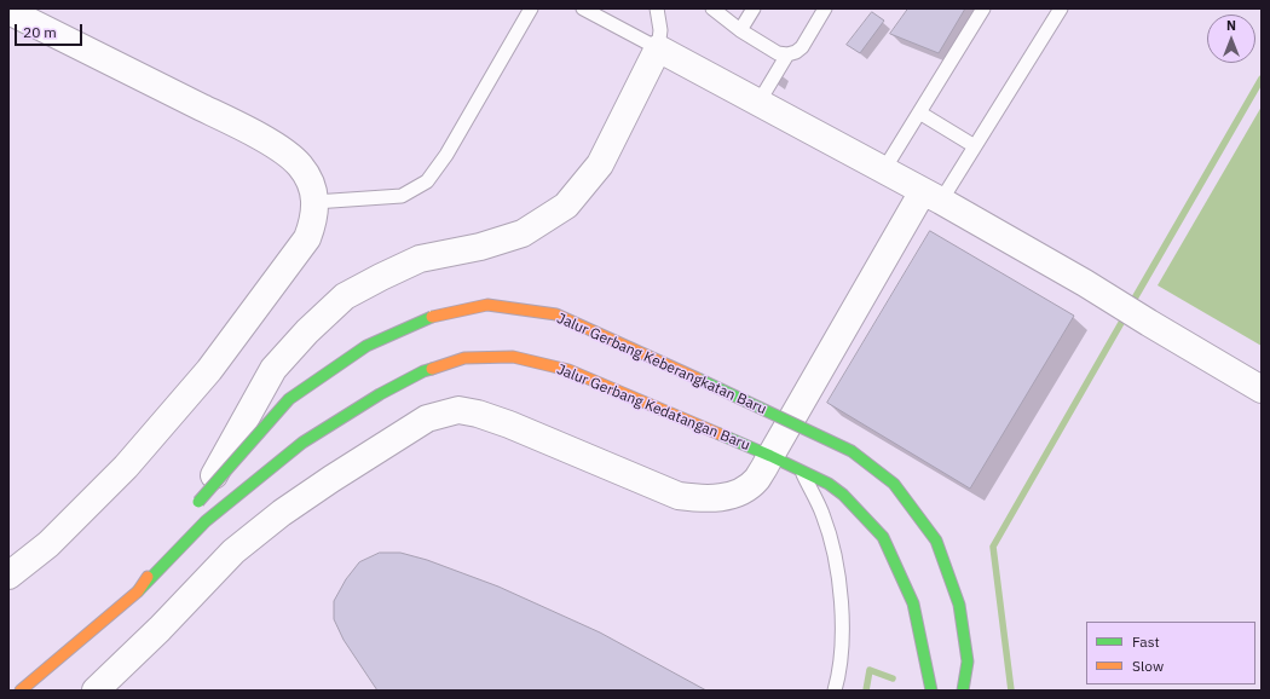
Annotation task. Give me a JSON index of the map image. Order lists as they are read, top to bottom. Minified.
{"streets":{"street":["Jalur Gerbang Keberangkatan Baru","Jalur Gerbang Kedatangan Baru"]},"legend":["Fast","Slow"],"scale_bar":"20 m","north":"top"}
